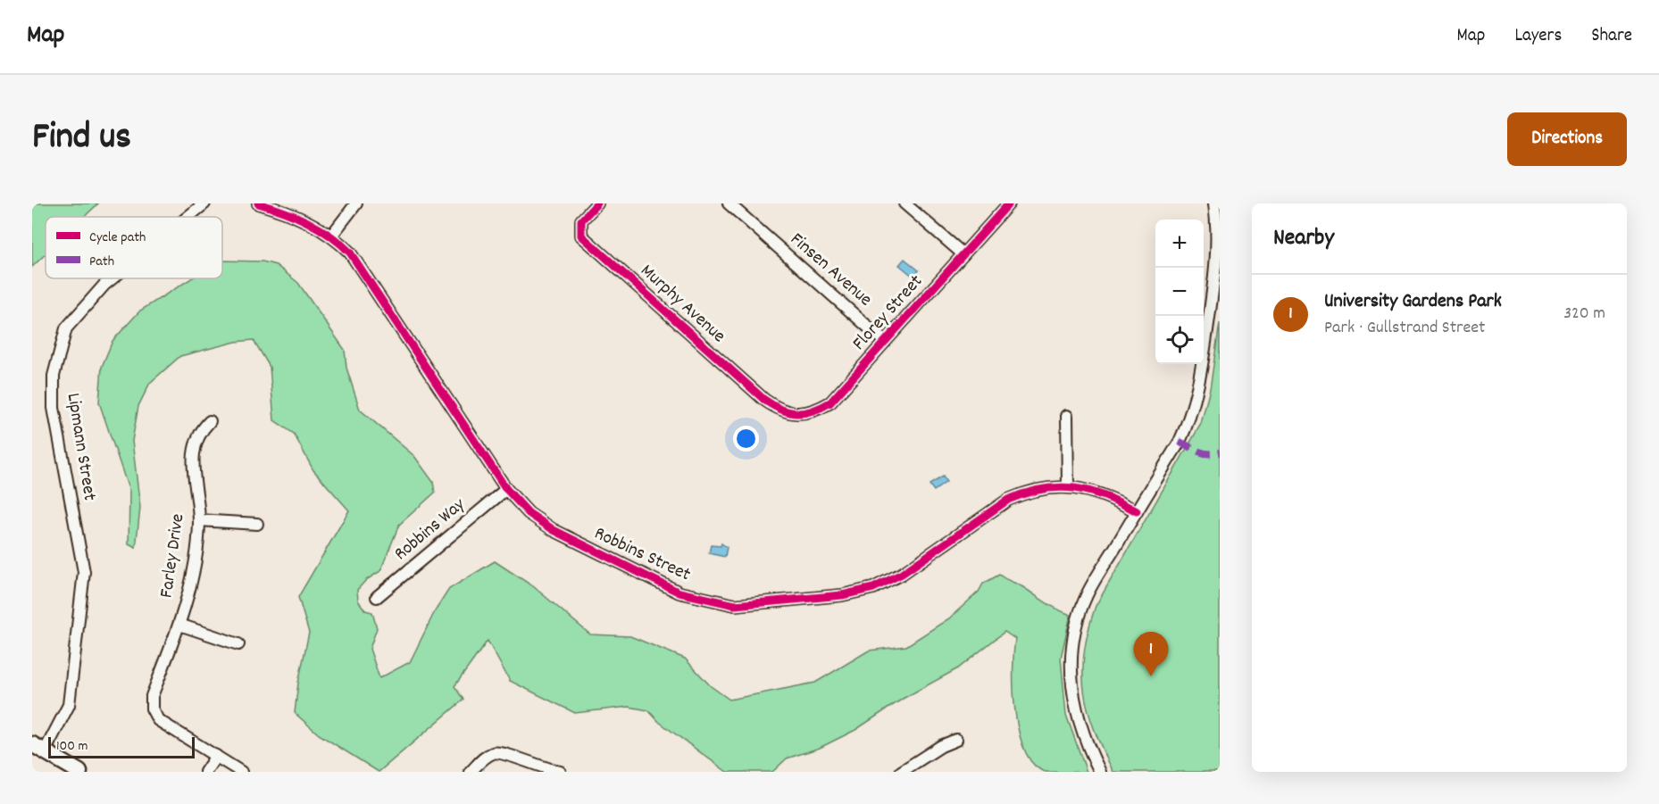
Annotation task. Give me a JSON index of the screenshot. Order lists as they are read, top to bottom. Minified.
{"streets":{"street":["Finsen Avenue","Murphy Avenue","Florey Street","Lipmann Street","Robbins Way","Robbins Street","Farley Drive"]},"crossings":[["Finsen Avenue","Florey Street"],["Murphy Avenue","Florey Street"],["Robbins Way","Robbins Street"]],"legend":["Cycle path","Path"],"scale_bar":"100 m","page":{"header":"Map","nav":["Map","Layers","Share"],"title":"Find us","buttons":"Directions","heading":"Nearby","map_buttons":["+","−"],"list":[{"mark":"1","name":"University Gardens Park","note":"Park · Gullstrand Street","value":"320 m"}],"pins":"1","scale":"100 m"}}
